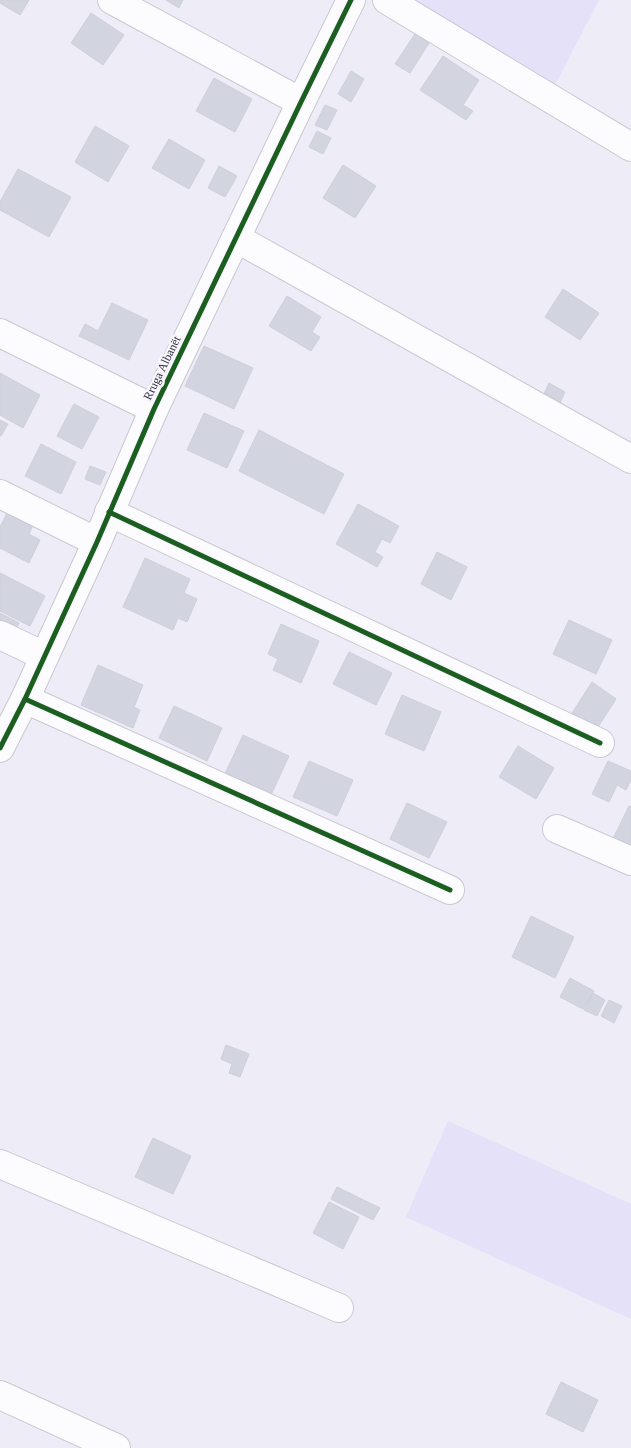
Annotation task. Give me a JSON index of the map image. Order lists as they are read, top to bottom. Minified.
{"streets":{"street":["Rruga Albanët"]}}
